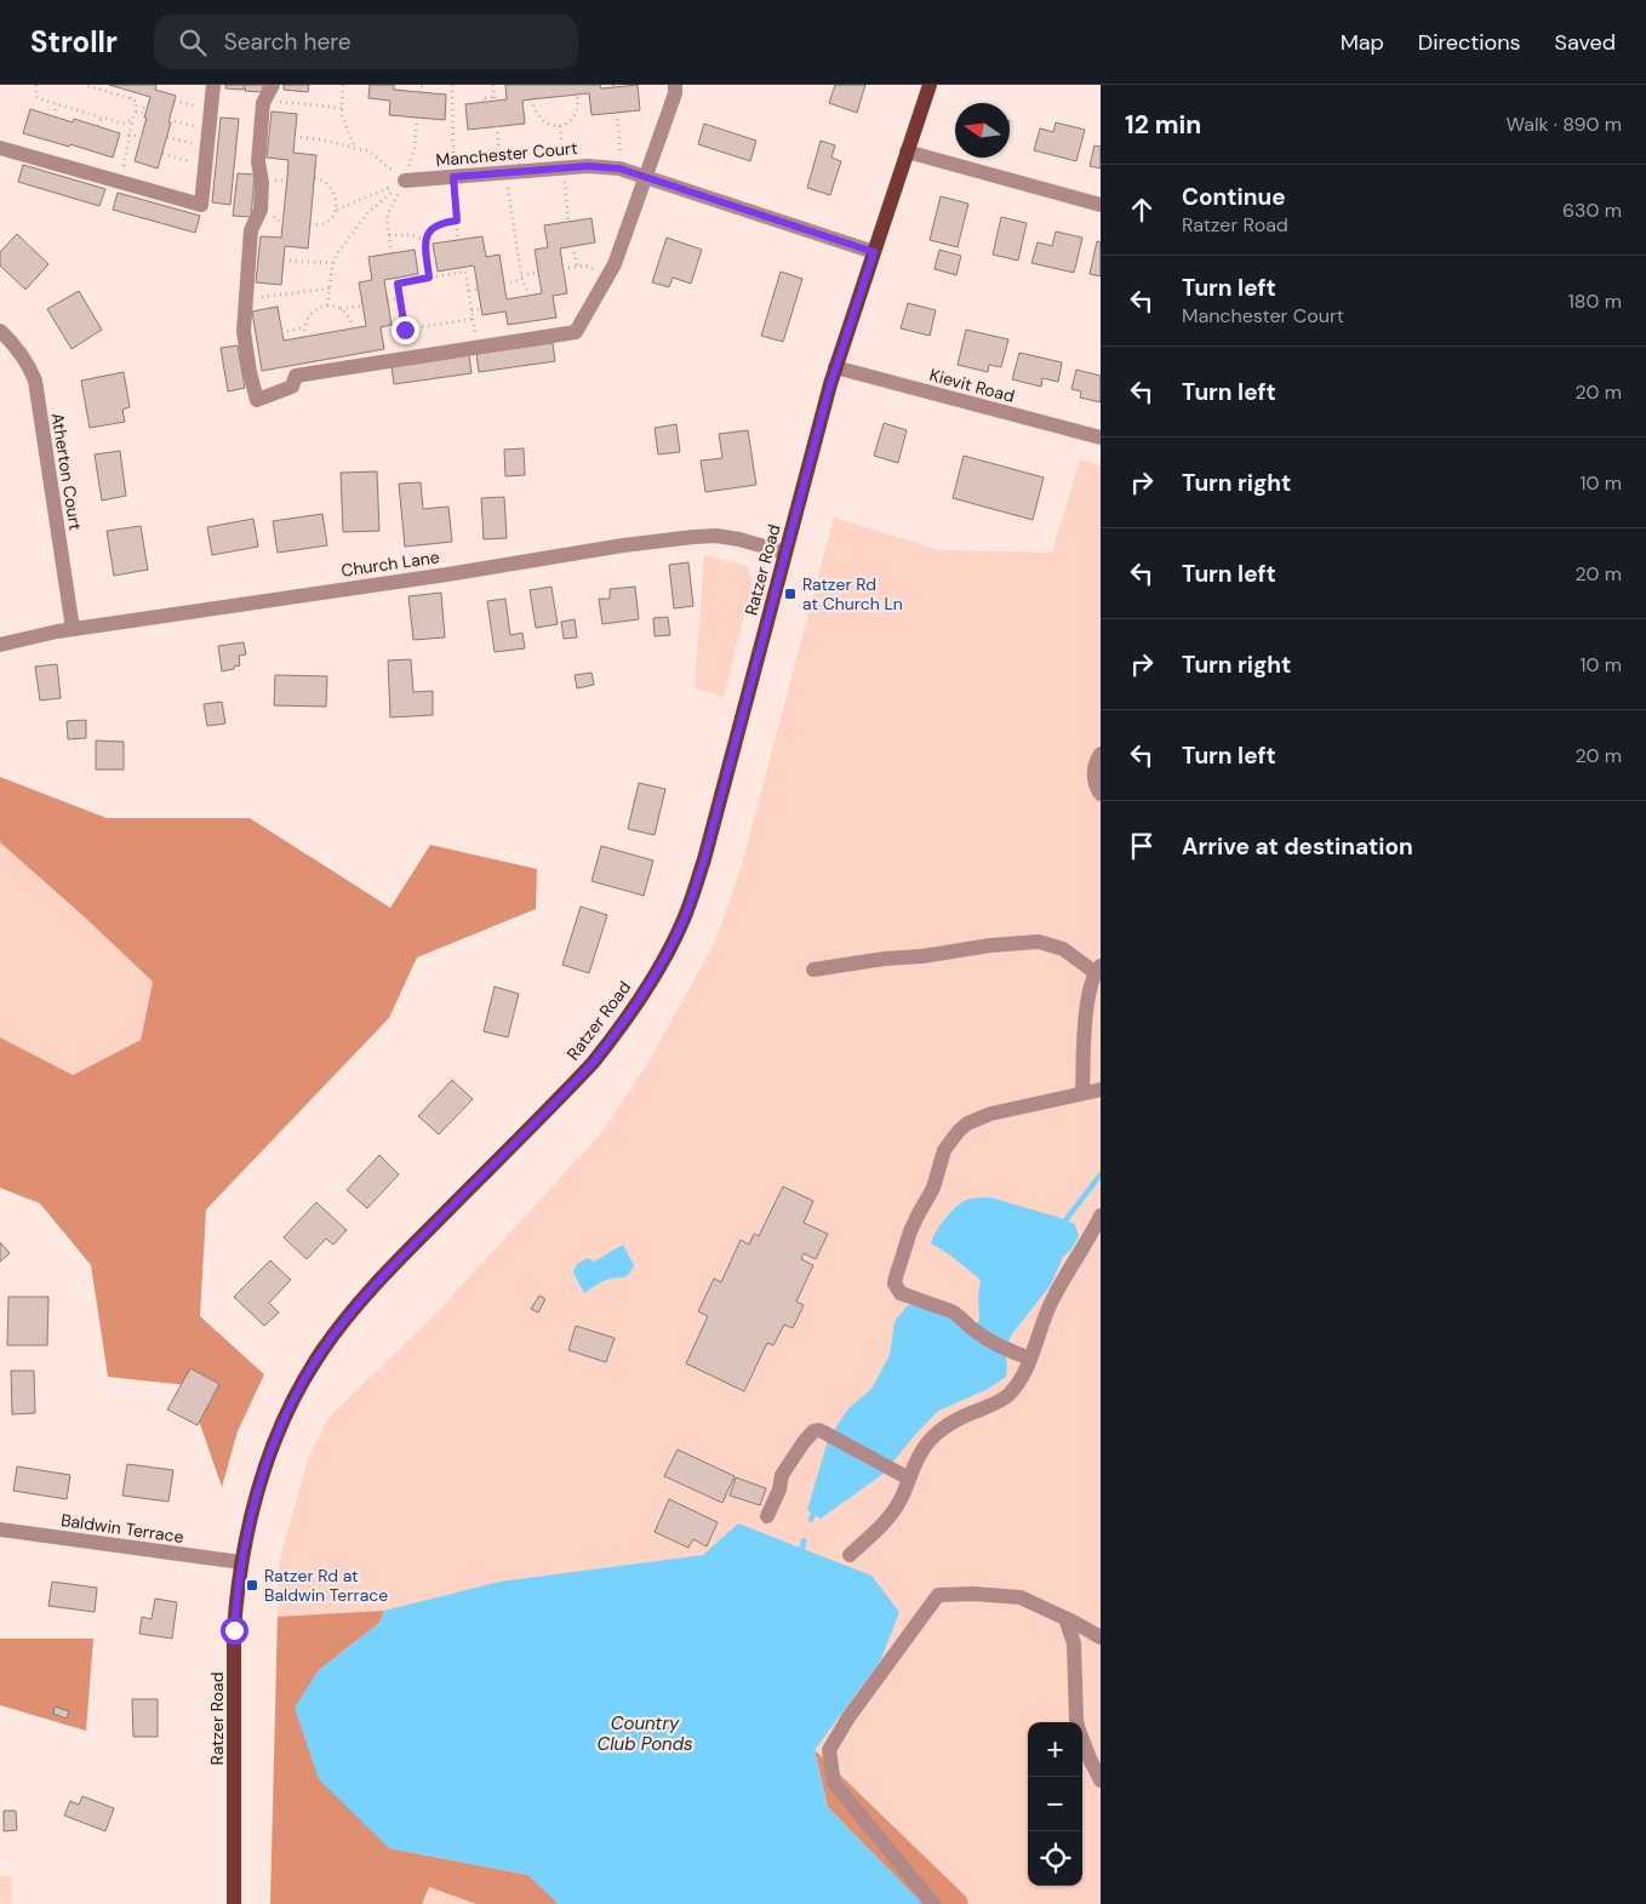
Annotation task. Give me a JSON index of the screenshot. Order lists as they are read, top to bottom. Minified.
{"streets":{"main road":["Ratzer Road"],"street":["Manchester Court","Kievit Road","Atherton Court","Church Lane","Baldwin Terrace"]},"crossings":[["Manchester Court","Ratzer Road"],["Kievit Road","Ratzer Road"],["Atherton Court","Church Lane"],["Church Lane","Ratzer Road"],["Ratzer Road","Baldwin Terrace"]],"water":["Country Club Ponds"],"places":{"transit":["Ratzer Rd at Church Ln","Ratzer Rd at Baldwin Terrace"]},"north":"left","page":{"header":"Strollr","search":"Search here","nav":["Map","Directions","Saved"],"heading":["12 min","Walk · 890 m"],"list":[["Continue","Ratzer Road","630 m"],["Turn left","Manchester Court","180 m"],["Turn left","20 m"],["Turn right","10 m"],["Turn left","20 m"],["Turn right","10 m"],["Turn left","20 m"],"Arrive at destination"],"map_buttons":["+","−"]}}
